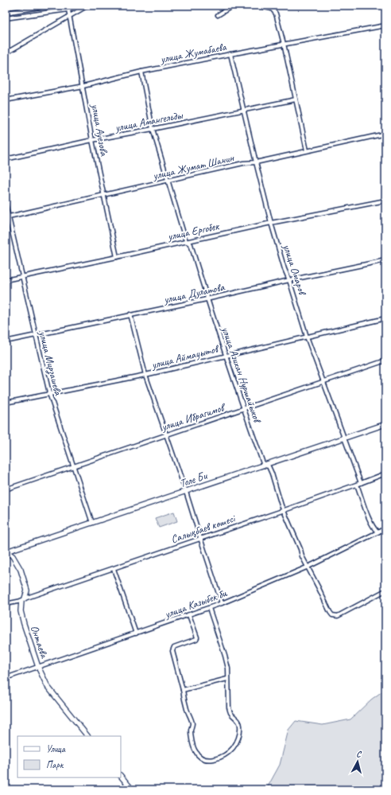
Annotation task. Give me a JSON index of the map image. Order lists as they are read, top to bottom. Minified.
{"streets":{"main road":["Толе Би","Онтаева"],"street":["улица Жумабаева","улица Амангельды","улица Ауезова","улица Жумат Шанин","улица Ергобек","улица Омаров","улица Дулатова","улица Аймауытов","улица Мирзашева","улица Азихан Нуршайыков","улица Ибрагимов","Салықбаев көшесі","улица Казыбек би"]},"crossings":[["улица Жумабаева","улица Ауезова"],["улица Жумабаева","улица Омаров"],["улица Жумабаева","улица Азихан Нуршайыков"],["улица Амангельды","улица Ауезова"],["улица Амангельды","улица Омаров"],["улица Амангельды","улица Азихан Нуршайыков"],["улица Ауезова","улица Жумат Шанин"],["улица Ауезова","улица Ергобек"],["улица Жумат Шанин","улица Омаров"],["улица Жумат Шанин","улица Мирзашева"],["улица Жумат Шанин","улица Азихан Нуршайыков"],["улица Ергобек","улица Омаров"],["улица Ергобек","улица Мирзашева"],["улица Ергобек","улица Азихан Нуршайыков"],["улица Омаров","улица Дулатова"],["улица Омаров","улица Аймауытов"],["улица Омаров","улица Ибрагимов"],["улица Омаров","Толе Би"],["улица Омаров","Салықбаев көшесі"],["улица Дулатова","улица Мирзашева"],["улица Дулатова","улица Азихан Нуршайыков"],["улица Аймауытов","улица Мирзашева"],["улица Аймауытов","улица Азихан Нуршайыков"],["улица Мирзашева","улица Ибрагимов"],["улица Мирзашева","Толе Би"],["улица Азихан Нуршайыков","улица Ибрагимов"],["улица Азихан Нуршайыков","Толе Би"],["улица Азихан Нуршайыков","Салықбаев көшесі"],["улица Азихан Нуршайыков","улица Казыбек би"],["Толе Би","Онтаева"],["Салықбаев көшесі","Онтаева"],["улица Казыбек би","Онтаева"]],"legend":["Улица","Парк"],"north":"top"}
